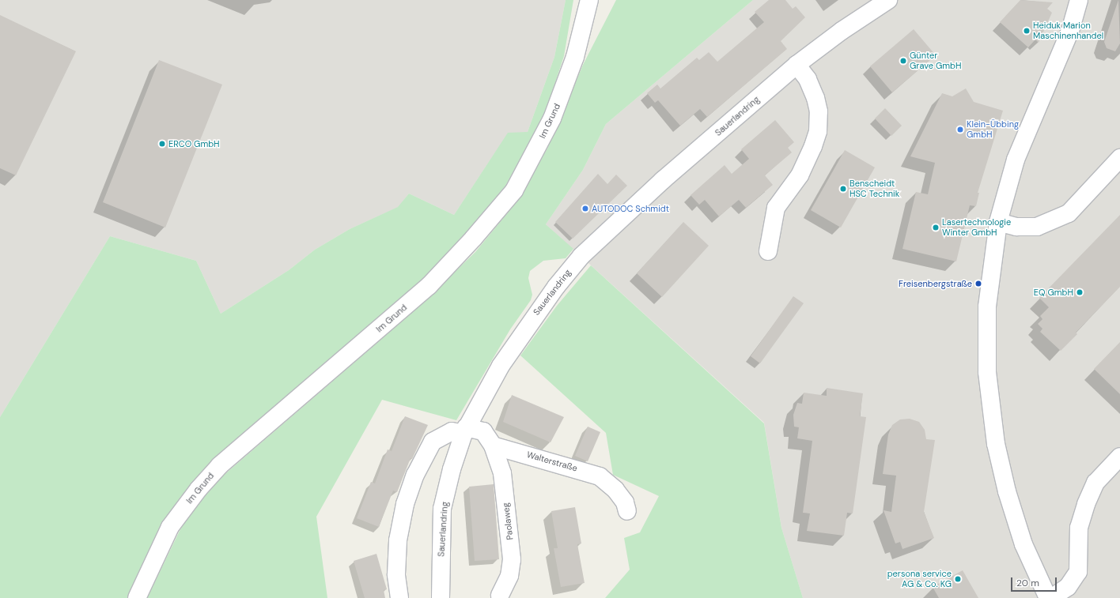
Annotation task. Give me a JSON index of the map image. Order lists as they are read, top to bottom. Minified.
{"streets":{"street":["Sauerlandring","Im Grund","Walterstraße","Paolaweg"]},"crossings":[["Walterstraße","Paolaweg"]],"places":["Heiduk Marion Maschinenhandel","Günter Grave GmbH","Klein-Übbing GmbH","ERCO GmbH","Benscheidt HSC Technik","AUTODOC Schmidt","Lasertechnologie Winter GmbH","Freisenbergstraße","EQ GmbH","persona service AG & Co. KG"],"scale_bar":"20 m"}
